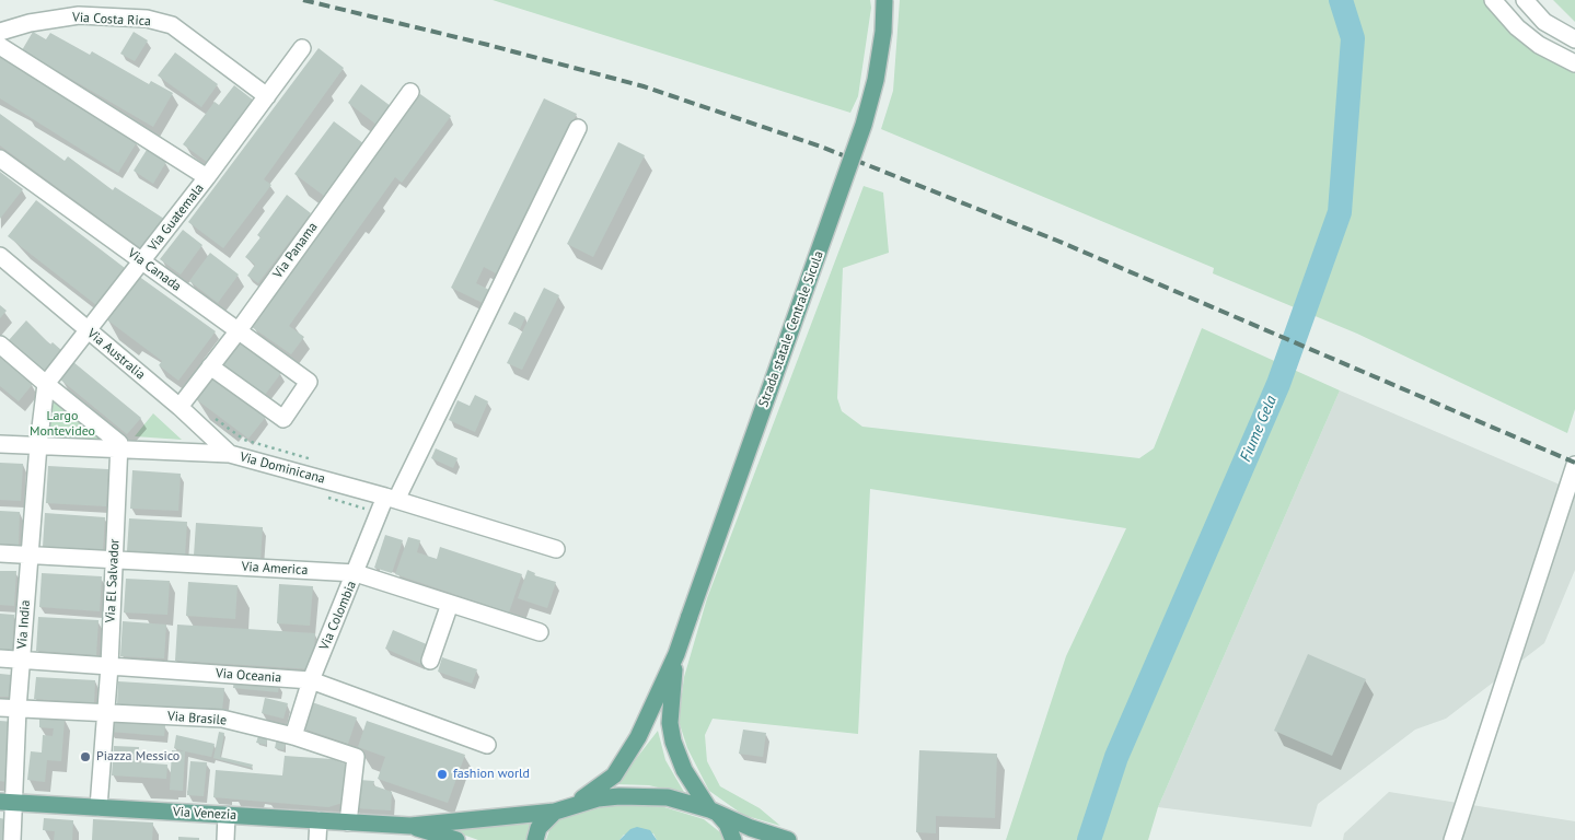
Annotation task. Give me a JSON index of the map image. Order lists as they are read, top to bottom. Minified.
{"streets":{"main road":["Strada statale Centrale Sicula","Via Venezia"],"street":["Via Costa Rica","Via Guatemala","Via Panama","Via Canada","Via Australia","Via Dominicana","Via America","Via El Salvador","Via Colombia","Via India","Via Oceania","Via Brasile"]},"crossings":[["Via Costa Rica","Via Guatemala"],["Via Guatemala","Via Canada"],["Via Guatemala","Via Australia"],["Via Panama","Via Canada"],["Via Panama","Via Australia"],["Via Australia","Via Dominicana"],["Via Dominicana","Via El Salvador"],["Via Dominicana","Via Colombia"],["Via Dominicana","Via India"],["Via America","Via El Salvador"],["Via America","Via Colombia"],["Via America","Via India"],["Via El Salvador","Via Oceania"],["Via El Salvador","Via Brasile"],["Via Colombia","Via Oceania"],["Via Colombia","Via Brasile"],["Via India","Via Oceania"],["Via India","Via Brasile"],["Via India","Via Venezia"],["Via Brasile","Via Venezia"]],"water":["Fiume Gela"],"parks":["Largo Montevideo"],"places":["Piazza Messico","fashion world"]}
